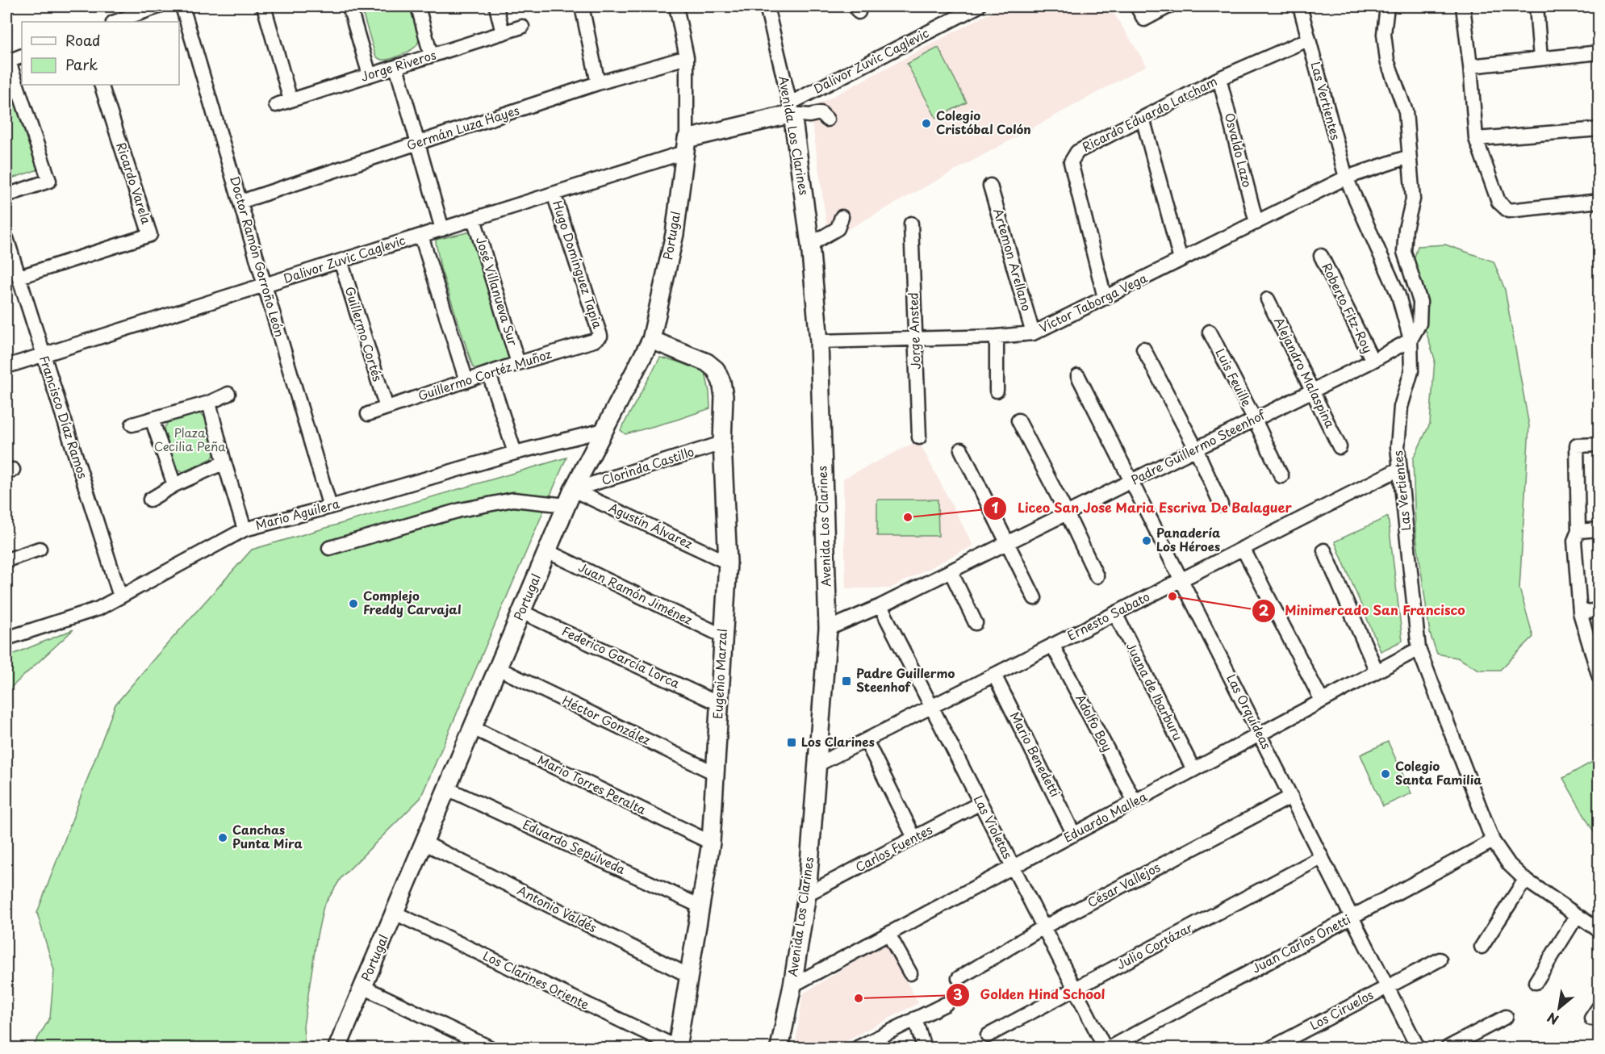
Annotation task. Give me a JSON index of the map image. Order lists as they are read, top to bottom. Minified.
{"streets":{"main road":["Dalivor Zuvic Caglevic","Avenida Los Clarines","Portugal","Eugenio Marzal"],"street":["Jorge Riveros","Las Vertientes","Ricardo Eduardo Latcham","Germán Luza Hayes","Osvaldo Lazo","Ricardo Varela","Doctor Ramón Gorroño León","Artemon Arellano","Hugo Domínguez Tapia","José Villanueva Sur","Víctor Taborga Vega","Roberto Fitz-Roy","Jorge Ansted","Guillermo Cortés","Alejandro Malaspina","Guillermo Cortéz Muñoz","Luis Feuille","Francisco Díaz Ramos","Padre Guillermo Steenhof","Clorinda Castillo","Mario Aguilera","Agustín Álvarez","Juan Ramón Jiménez","Ernesto Sabato","Federico García Lorca","Juana de Ibarburu","Las Orquídeas","Héctor González","Adolfo Boy","Mario Benedetti","Mario Torres Peralta","Eduardo Mallea","Las Violetas","Eduardo Sepúlveda","Carlos Fuentes","César Vallejos","Antonio Valdés","Juan Carlos Onetti","Julio Cortázar","Los Clarines Oriente","Los Ciruelos"]},"crossings":[["Dalivor Zuvic Caglevic","Avenida Los Clarines"],["Dalivor Zuvic Caglevic","Portugal"],["Dalivor Zuvic Caglevic","Doctor Ramón Gorroño León"],["Dalivor Zuvic Caglevic","Hugo Domínguez Tapia"],["Dalivor Zuvic Caglevic","José Villanueva Sur"],["Dalivor Zuvic Caglevic","Guillermo Cortés"],["Dalivor Zuvic Caglevic","Francisco Díaz Ramos"],["Las Vertientes","Ricardo Eduardo Latcham"],["Las Vertientes","Víctor Taborga Vega"],["Las Vertientes","Padre Guillermo Steenhof"],["Las Vertientes","Ernesto Sabato"],["Las Vertientes","Eduardo Mallea"],["Las Vertientes","Juan Carlos Onetti"],["Ricardo Eduardo Latcham","Osvaldo Lazo"],["Ricardo Eduardo Latcham","Víctor Taborga Vega"],["Germán Luza Hayes","Doctor Ramón Gorroño León"],["Avenida Los Clarines","Víctor Taborga Vega"],["Avenida Los Clarines","Padre Guillermo Steenhof"],["Avenida Los Clarines","Ernesto Sabato"],["Avenida Los Clarines","Eduardo Mallea"],["Avenida Los Clarines","Carlos Fuentes"],["Osvaldo Lazo","Víctor Taborga Vega"],["Ricardo Varela","Francisco Díaz Ramos"],["Portugal","Clorinda Castillo"],["Portugal","Mario Aguilera"],["Portugal","Agustín Álvarez"],["Portugal","Juan Ramón Jiménez"],["Portugal","Federico García Lorca"],["Portugal","Eugenio Marzal"],["Portugal","Héctor González"],["Portugal","Mario Torres Peralta"],["Portugal","Eduardo Sepúlveda"],["Portugal","Antonio Valdés"],["Portugal","Los Clarines Oriente"],["Doctor Ramón Gorroño León","Mario Aguilera"],["Artemon Arellano","Víctor Taborga Vega"],["Hugo Domínguez Tapia","Guillermo Cortéz Muñoz"],["José Villanueva Sur","Guillermo Cortéz Muñoz"],["Víctor Taborga Vega","Jorge Ansted"],["Roberto Fitz-Roy","Padre Guillermo Steenhof"],["Guillermo Cortés","Guillermo Cortéz Muñoz"],["Alejandro Malaspina","Padre Guillermo Steenhof"],["Luis Feuille","Padre Guillermo Steenhof"],["Francisco Díaz Ramos","Mario Aguilera"],["Padre Guillermo Steenhof","Las Orquídeas"],["Padre Guillermo Steenhof","Las Violetas"],["Clorinda Castillo","Agustín Álvarez"],["Clorinda Castillo","Eugenio Marzal"],["Agustín Álvarez","Eugenio Marzal"],["Juan Ramón Jiménez","Eugenio Marzal"],["Ernesto Sabato","Juana de Ibarburu"],["Ernesto Sabato","Las Orquídeas"],["Ernesto Sabato","Adolfo Boy"],["Ernesto Sabato","Mario Benedetti"],["Ernesto Sabato","Las Violetas"],["Federico García Lorca","Eugenio Marzal"],["Eugenio Marzal","Héctor González"],["Eugenio Marzal","Mario Torres Peralta"],["Eugenio Marzal","Eduardo Sepúlveda"],["Eugenio Marzal","Antonio Valdés"],["Eugenio Marzal","Los Clarines Oriente"],["Juana de Ibarburu","Eduardo Mallea"],["Las Orquídeas","Eduardo Mallea"],["Las Orquídeas","César Vallejos"],["Las Orquídeas","Juan Carlos Onetti"],["Las Orquídeas","Julio Cortázar"],["Las Orquídeas","Los Ciruelos"],["Adolfo Boy","Eduardo Mallea"],["Mario Benedetti","Eduardo Mallea"],["Eduardo Mallea","Las Violetas"],["Las Violetas","Carlos Fuentes"],["Las Violetas","César Vallejos"],["Las Violetas","Julio Cortázar"]],"parks":["Plaza Cecilia Peña"],"places":{"other":["Colegio Cristóbal Colón","Liceo San Jose Maria Escriva De Balaguer","Panadería Los Héroes","Minimercado San Francisco","Complejo Freddy Carvajal","Colegio Santa Familia","Canchas Punta Mira","Golden Hind School"],"transit":["Padre Guillermo Steenhof","Los Clarines"]},"legend":["Road","Park"],"north":"bottom left"}
